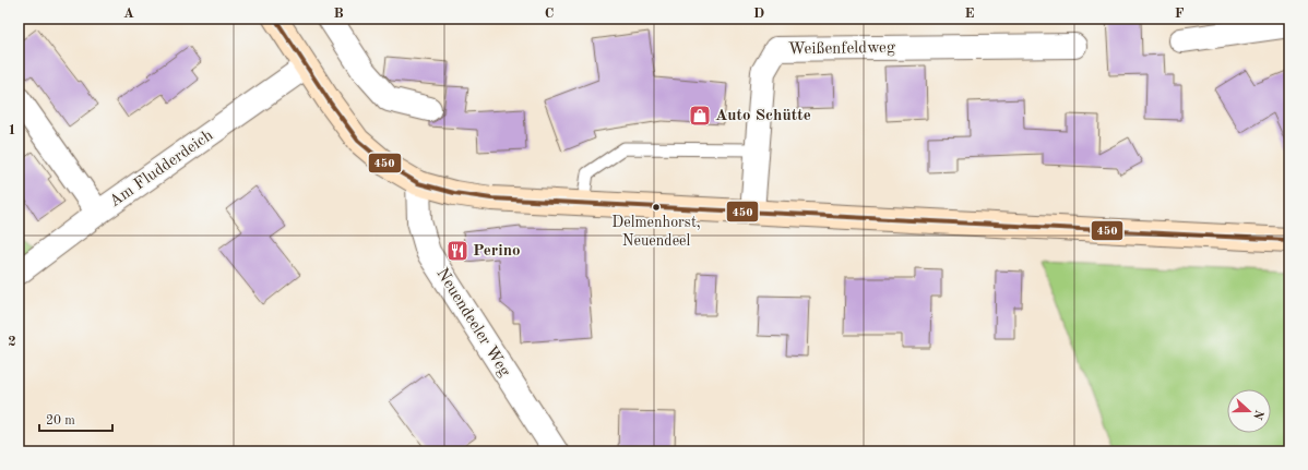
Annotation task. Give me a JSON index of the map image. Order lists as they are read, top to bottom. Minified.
{"streets":{"street":["Weißenfeldweg","Am Fludderdeich","Neuendeeler Weg"]},"places":{"shop":["Auto Schütte"],"other":["Delmenhorst, Neuendeel"],"restaurant":["Perino"]},"lines":["transit line 450"],"scale_bar":"20 m","north":"right","grid":{"columns":["A","B","C","D","E","F"],"rows":["1","2"]}}
